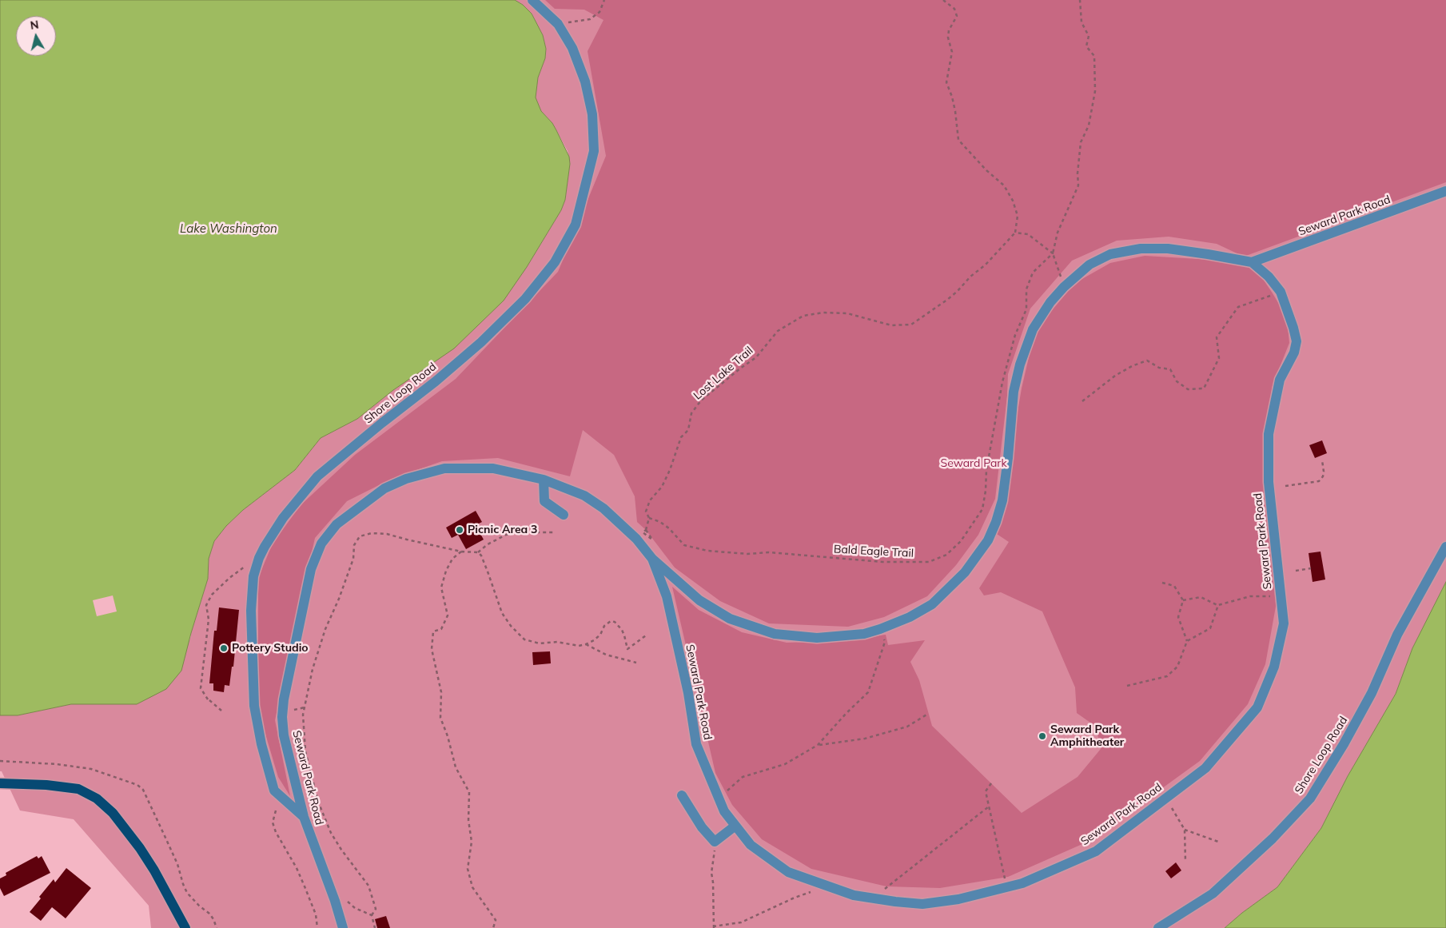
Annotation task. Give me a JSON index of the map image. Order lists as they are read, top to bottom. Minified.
{"streets":{"street":["Seward Park Road","Shore Loop Road"],"path":["Lost Lake Trail","Bald Eagle Trail"]},"crossings":[["Seward Park Road","Shore Loop Road"],["Lost Lake Trail","Bald Eagle Trail"]],"water":["Lake Washington"],"parks":["Seward Park"],"places":["Picnic Area 3","Pottery Studio","Seward Park Amphitheater"],"north":"top"}
